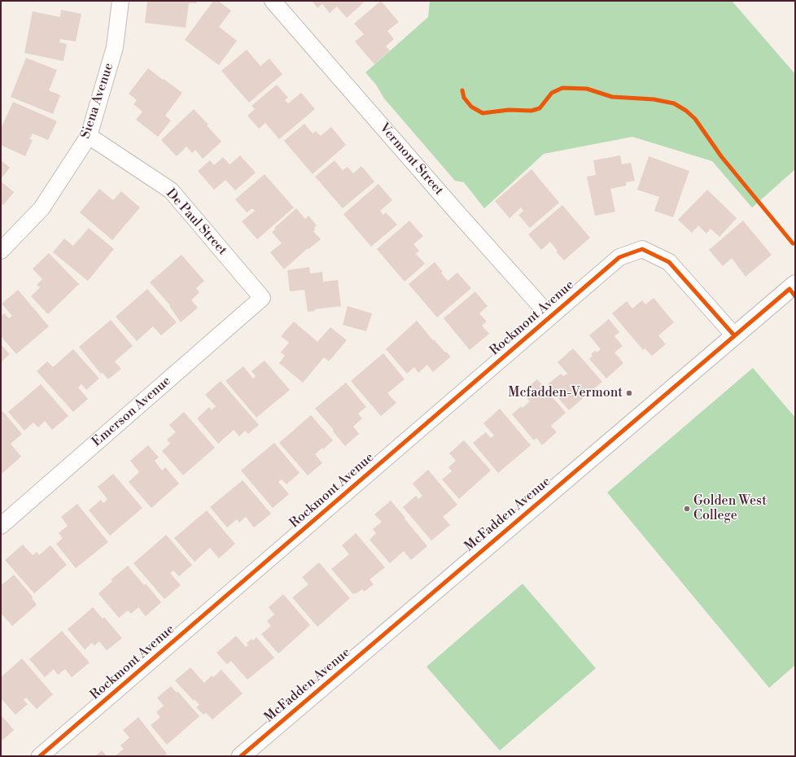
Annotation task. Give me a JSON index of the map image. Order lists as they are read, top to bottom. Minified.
{"streets":{"street":["Siena Avenue","Vermont Street","De Paul Street","Rockmont Avenue","Emerson Avenue","McFadden Avenue"]},"crossings":[["Siena Avenue","De Paul Street"],["Vermont Street","Rockmont Avenue"],["De Paul Street","Emerson Avenue"],["Rockmont Avenue","McFadden Avenue"]],"places":["Mcfadden-Vermont","Golden West College"]}
